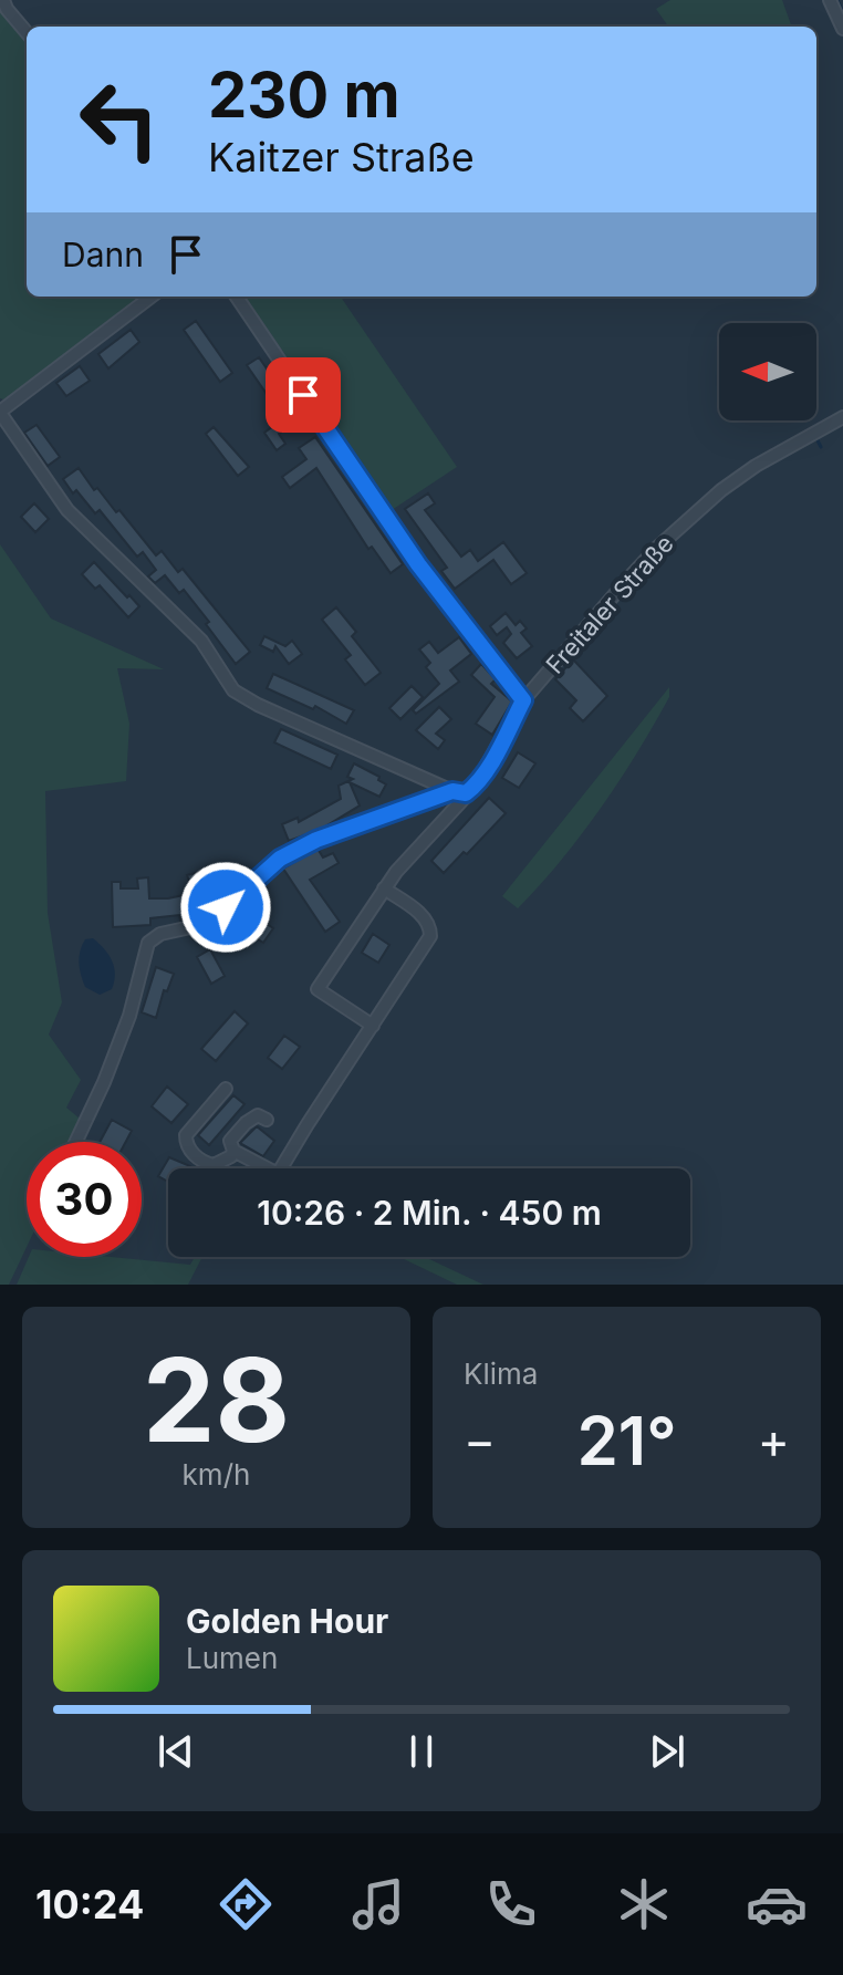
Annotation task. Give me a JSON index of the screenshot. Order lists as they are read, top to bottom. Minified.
{"streets":{"street":["Freitaler Straße"]},"north":"left","page":{"turn":["230 m","Kaitzer Straße"],"then":"Dann","limit":"30","trip":"10:26 · 2 Min. · 450 m","tile":[["28","km/h"],"Klima"],"heat":["−","21°","+"],"song":["Golden Hour","Lumen"],"tabs":"10:24"}}
